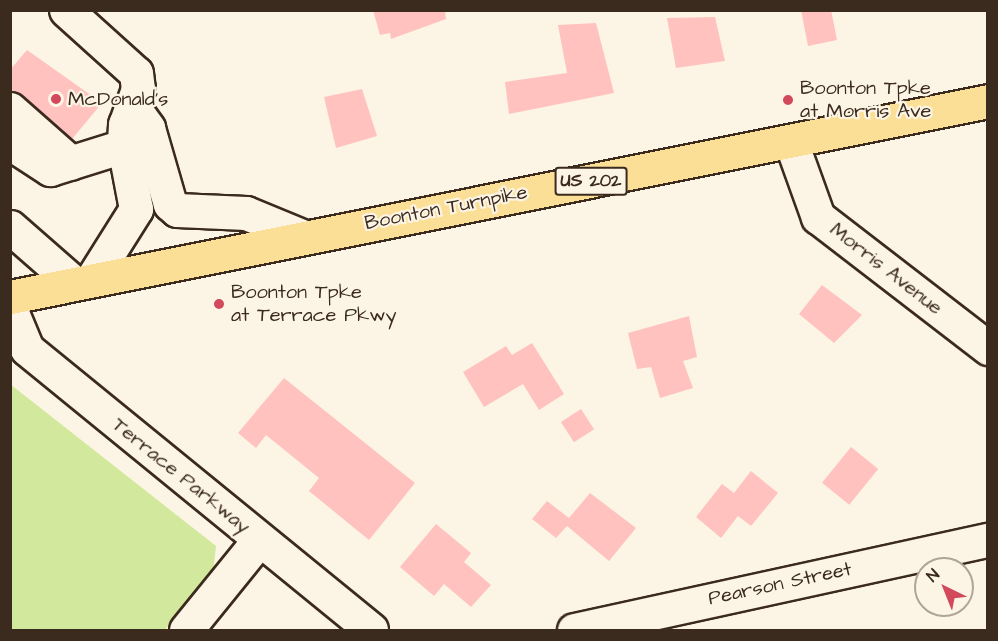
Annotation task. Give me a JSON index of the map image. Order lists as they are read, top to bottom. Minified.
{"streets":{"main road":["US 202","Boonton Turnpike"],"street":["Morris Avenue","Terrace Parkway","Pearson Street"]},"crossings":[["Boonton Turnpike","Morris Avenue"]],"places":["McDonald's","Boonton Tpke at Morris Ave","Boonton Tpke at Terrace Pkwy"],"north":"top left"}
